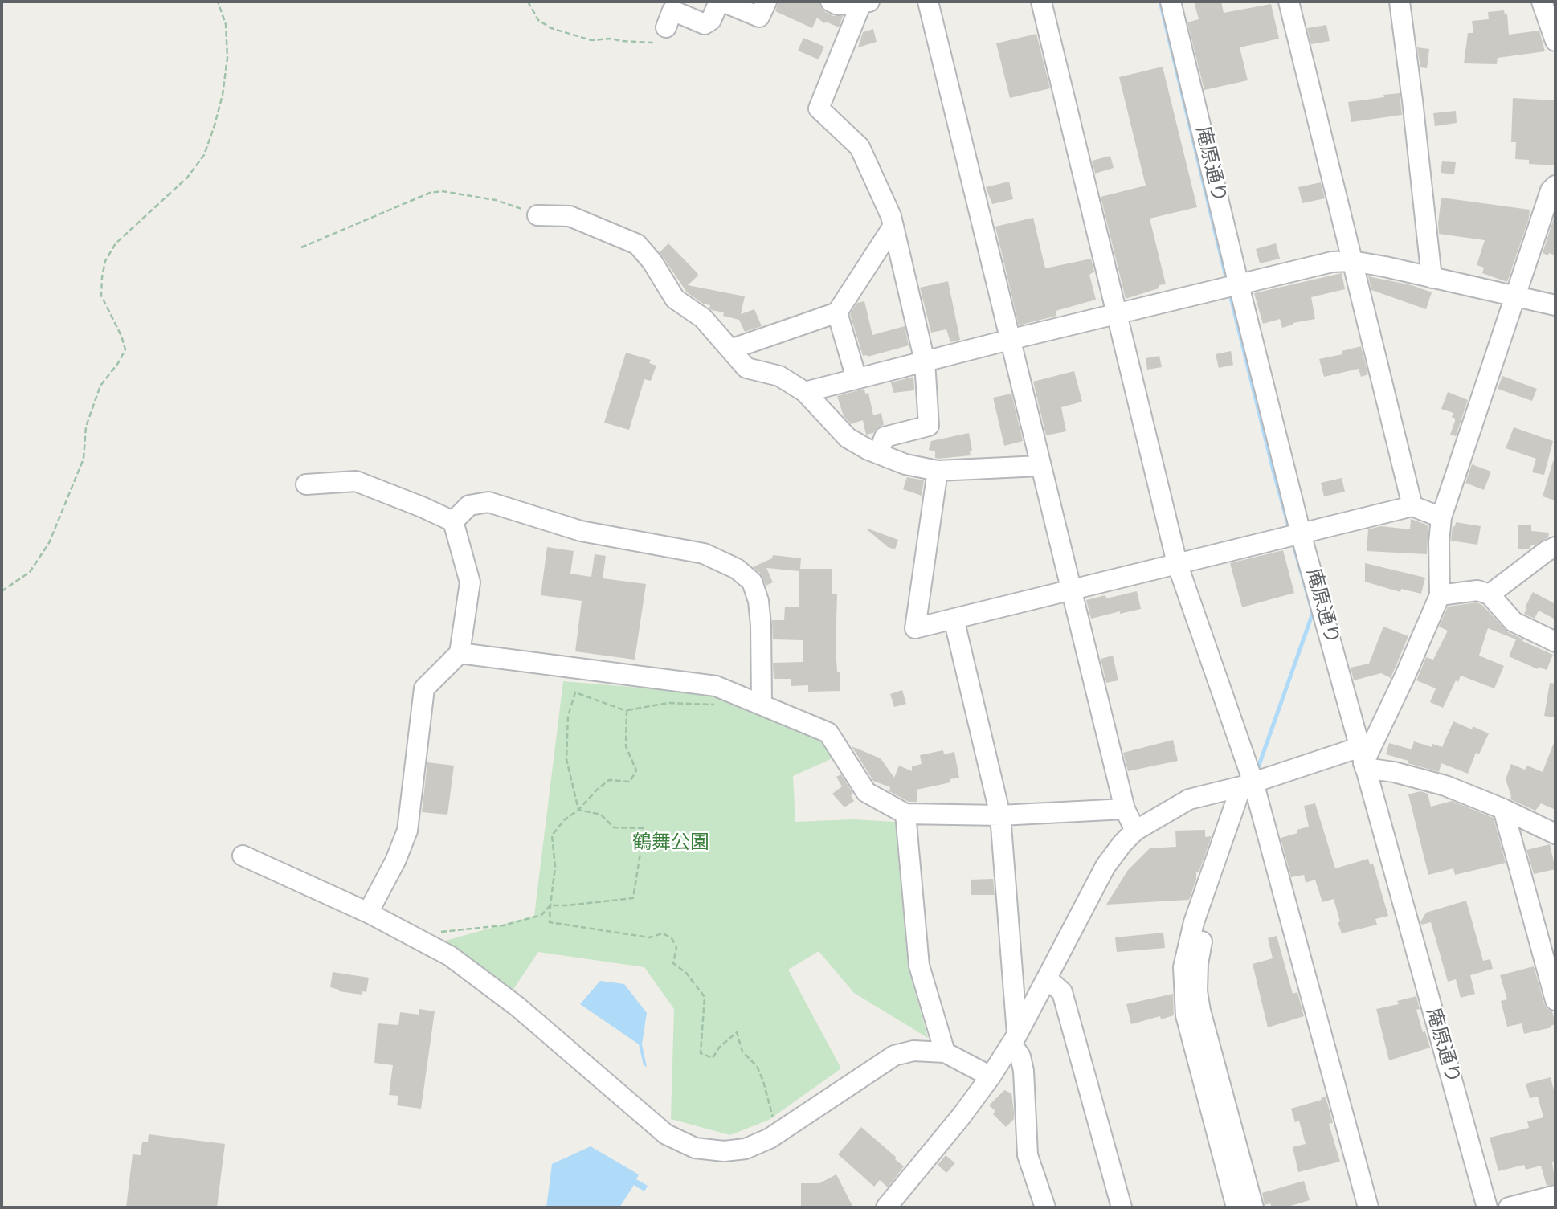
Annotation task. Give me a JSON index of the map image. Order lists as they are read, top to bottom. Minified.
{"streets":{"street":["庵原通り"]},"parks":["鶴舞公園"]}
